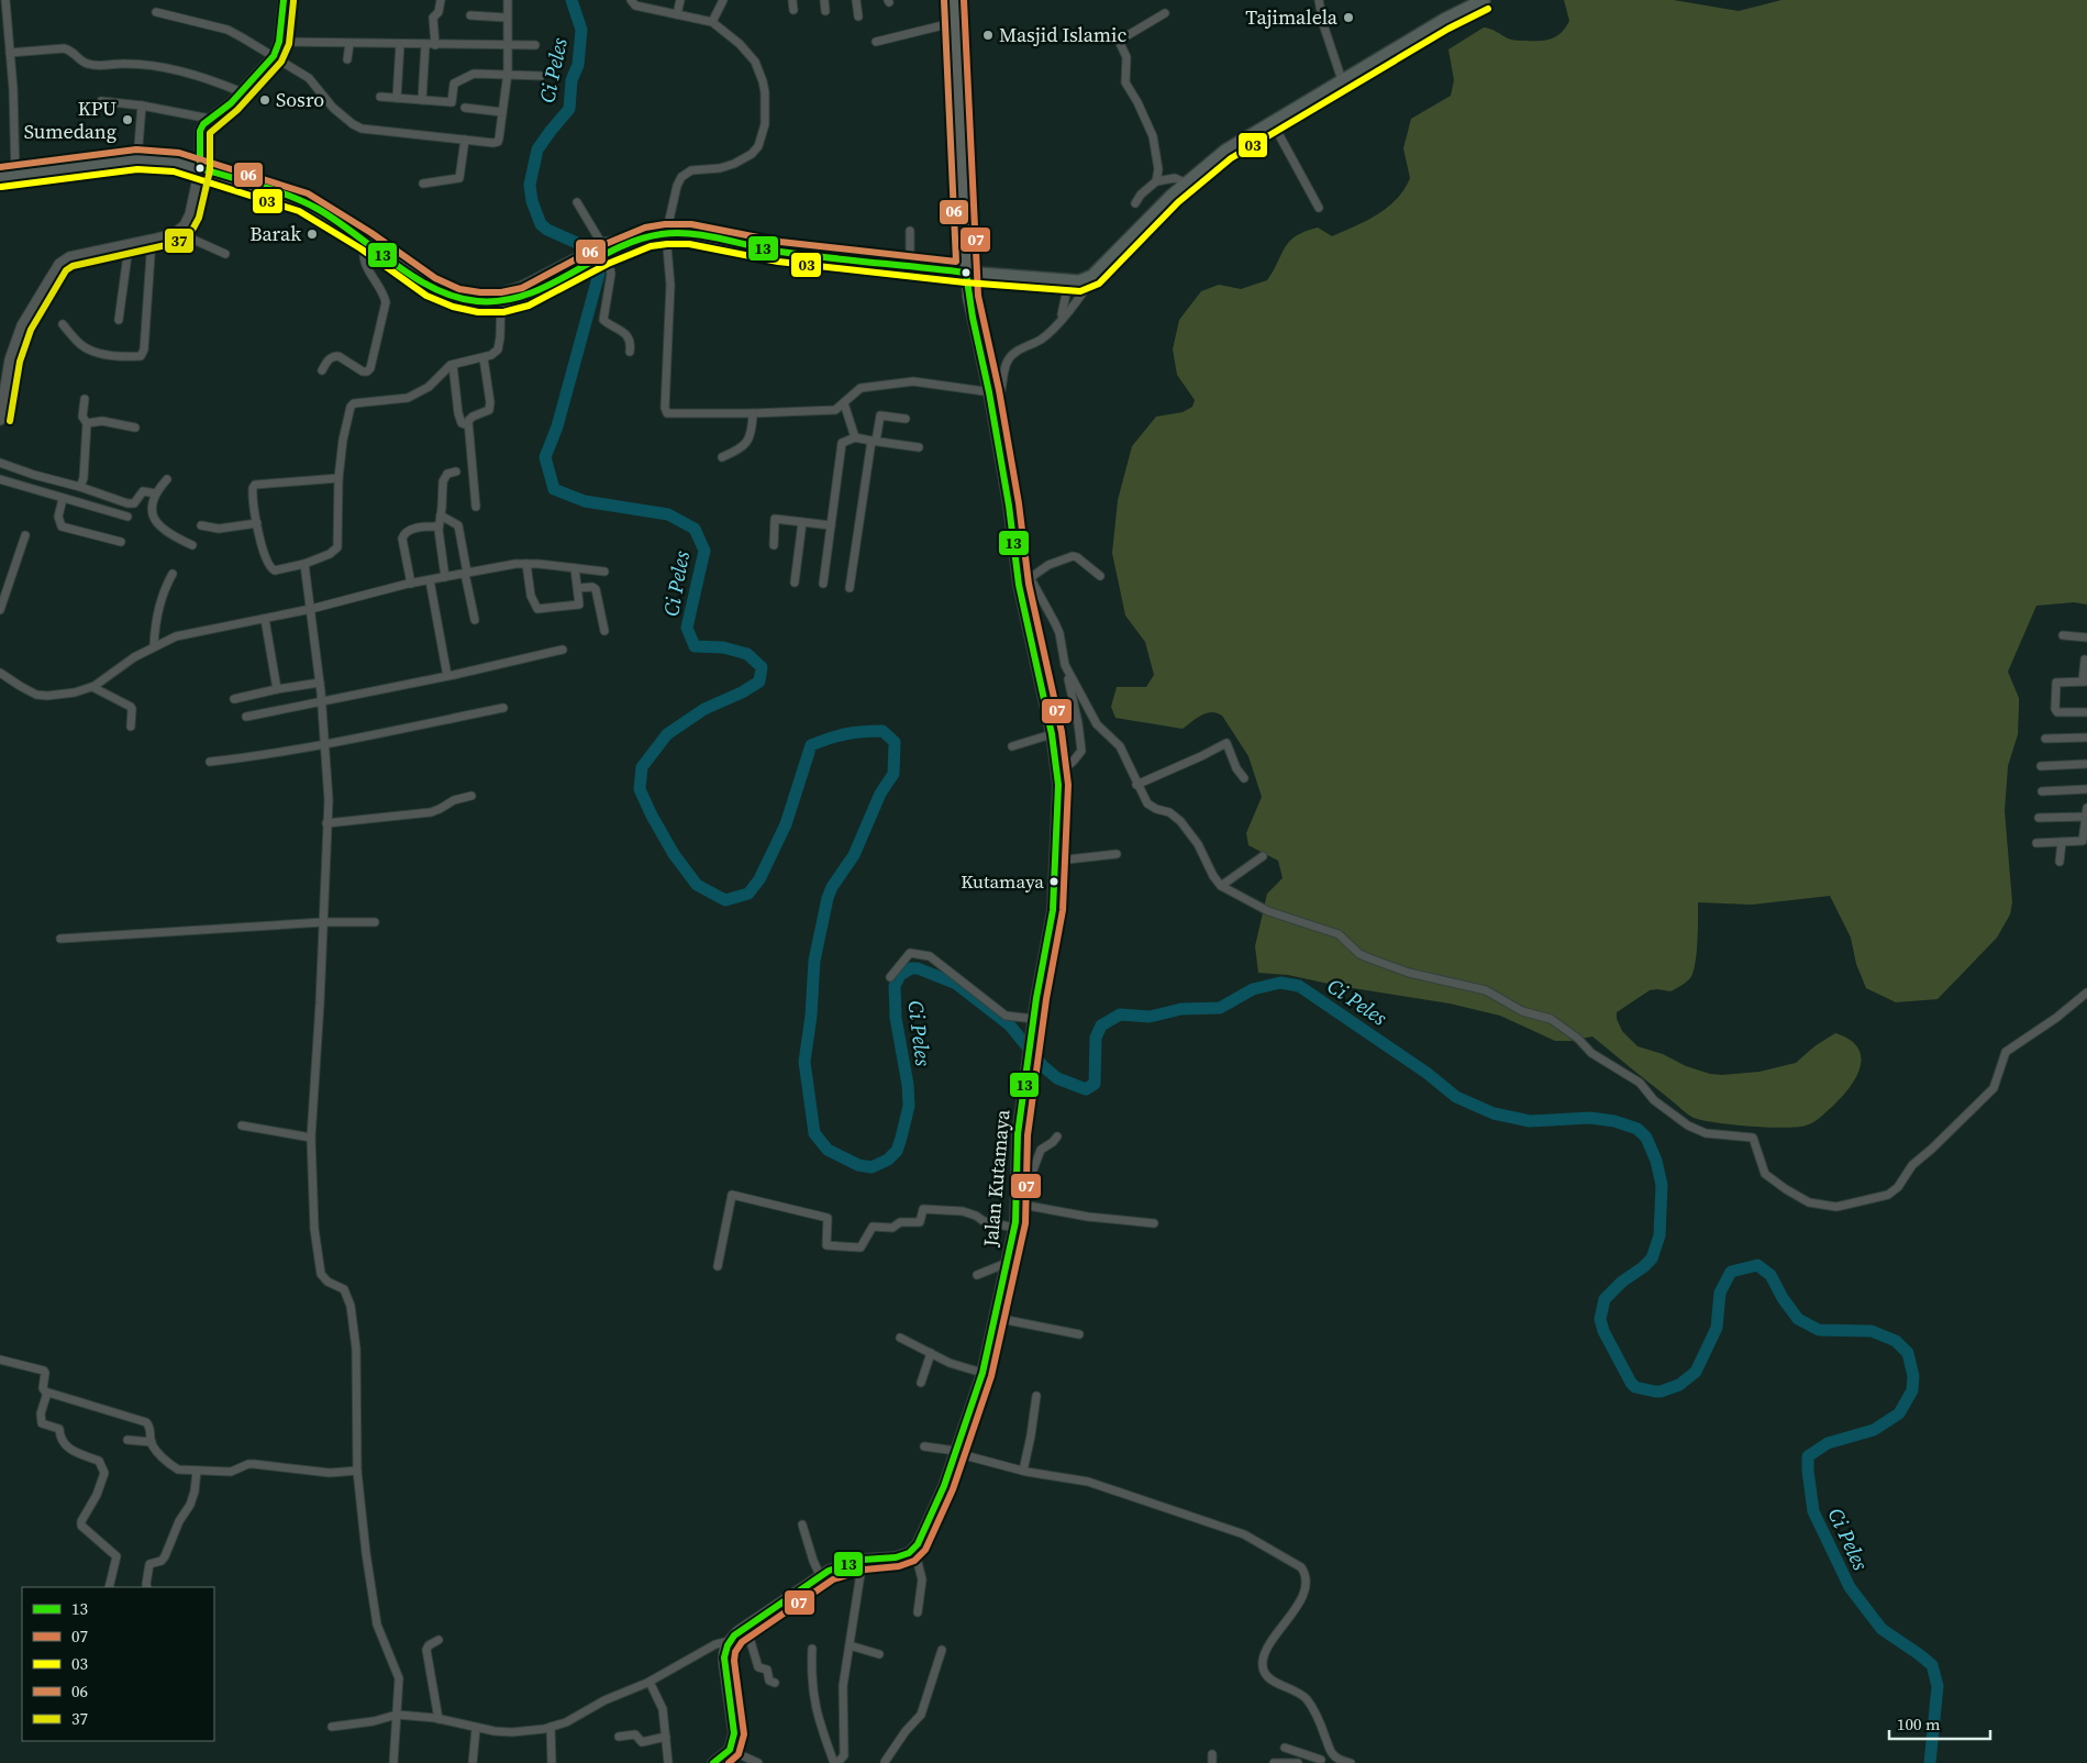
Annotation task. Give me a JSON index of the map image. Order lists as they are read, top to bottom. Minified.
{"streets":{"main road":["Jalan Kutamaya"]},"water":["Ci Peles"],"places":["Tajimalela","Masjid Islamic","Sosro","KPU Sumedang","Barak","Kutamaya"],"lines":["transit line 13","transit line 07","transit line 06","transit line 37","transit line 03"],"legend":["13","07","03","06","37"],"scale_bar":"100 m"}
